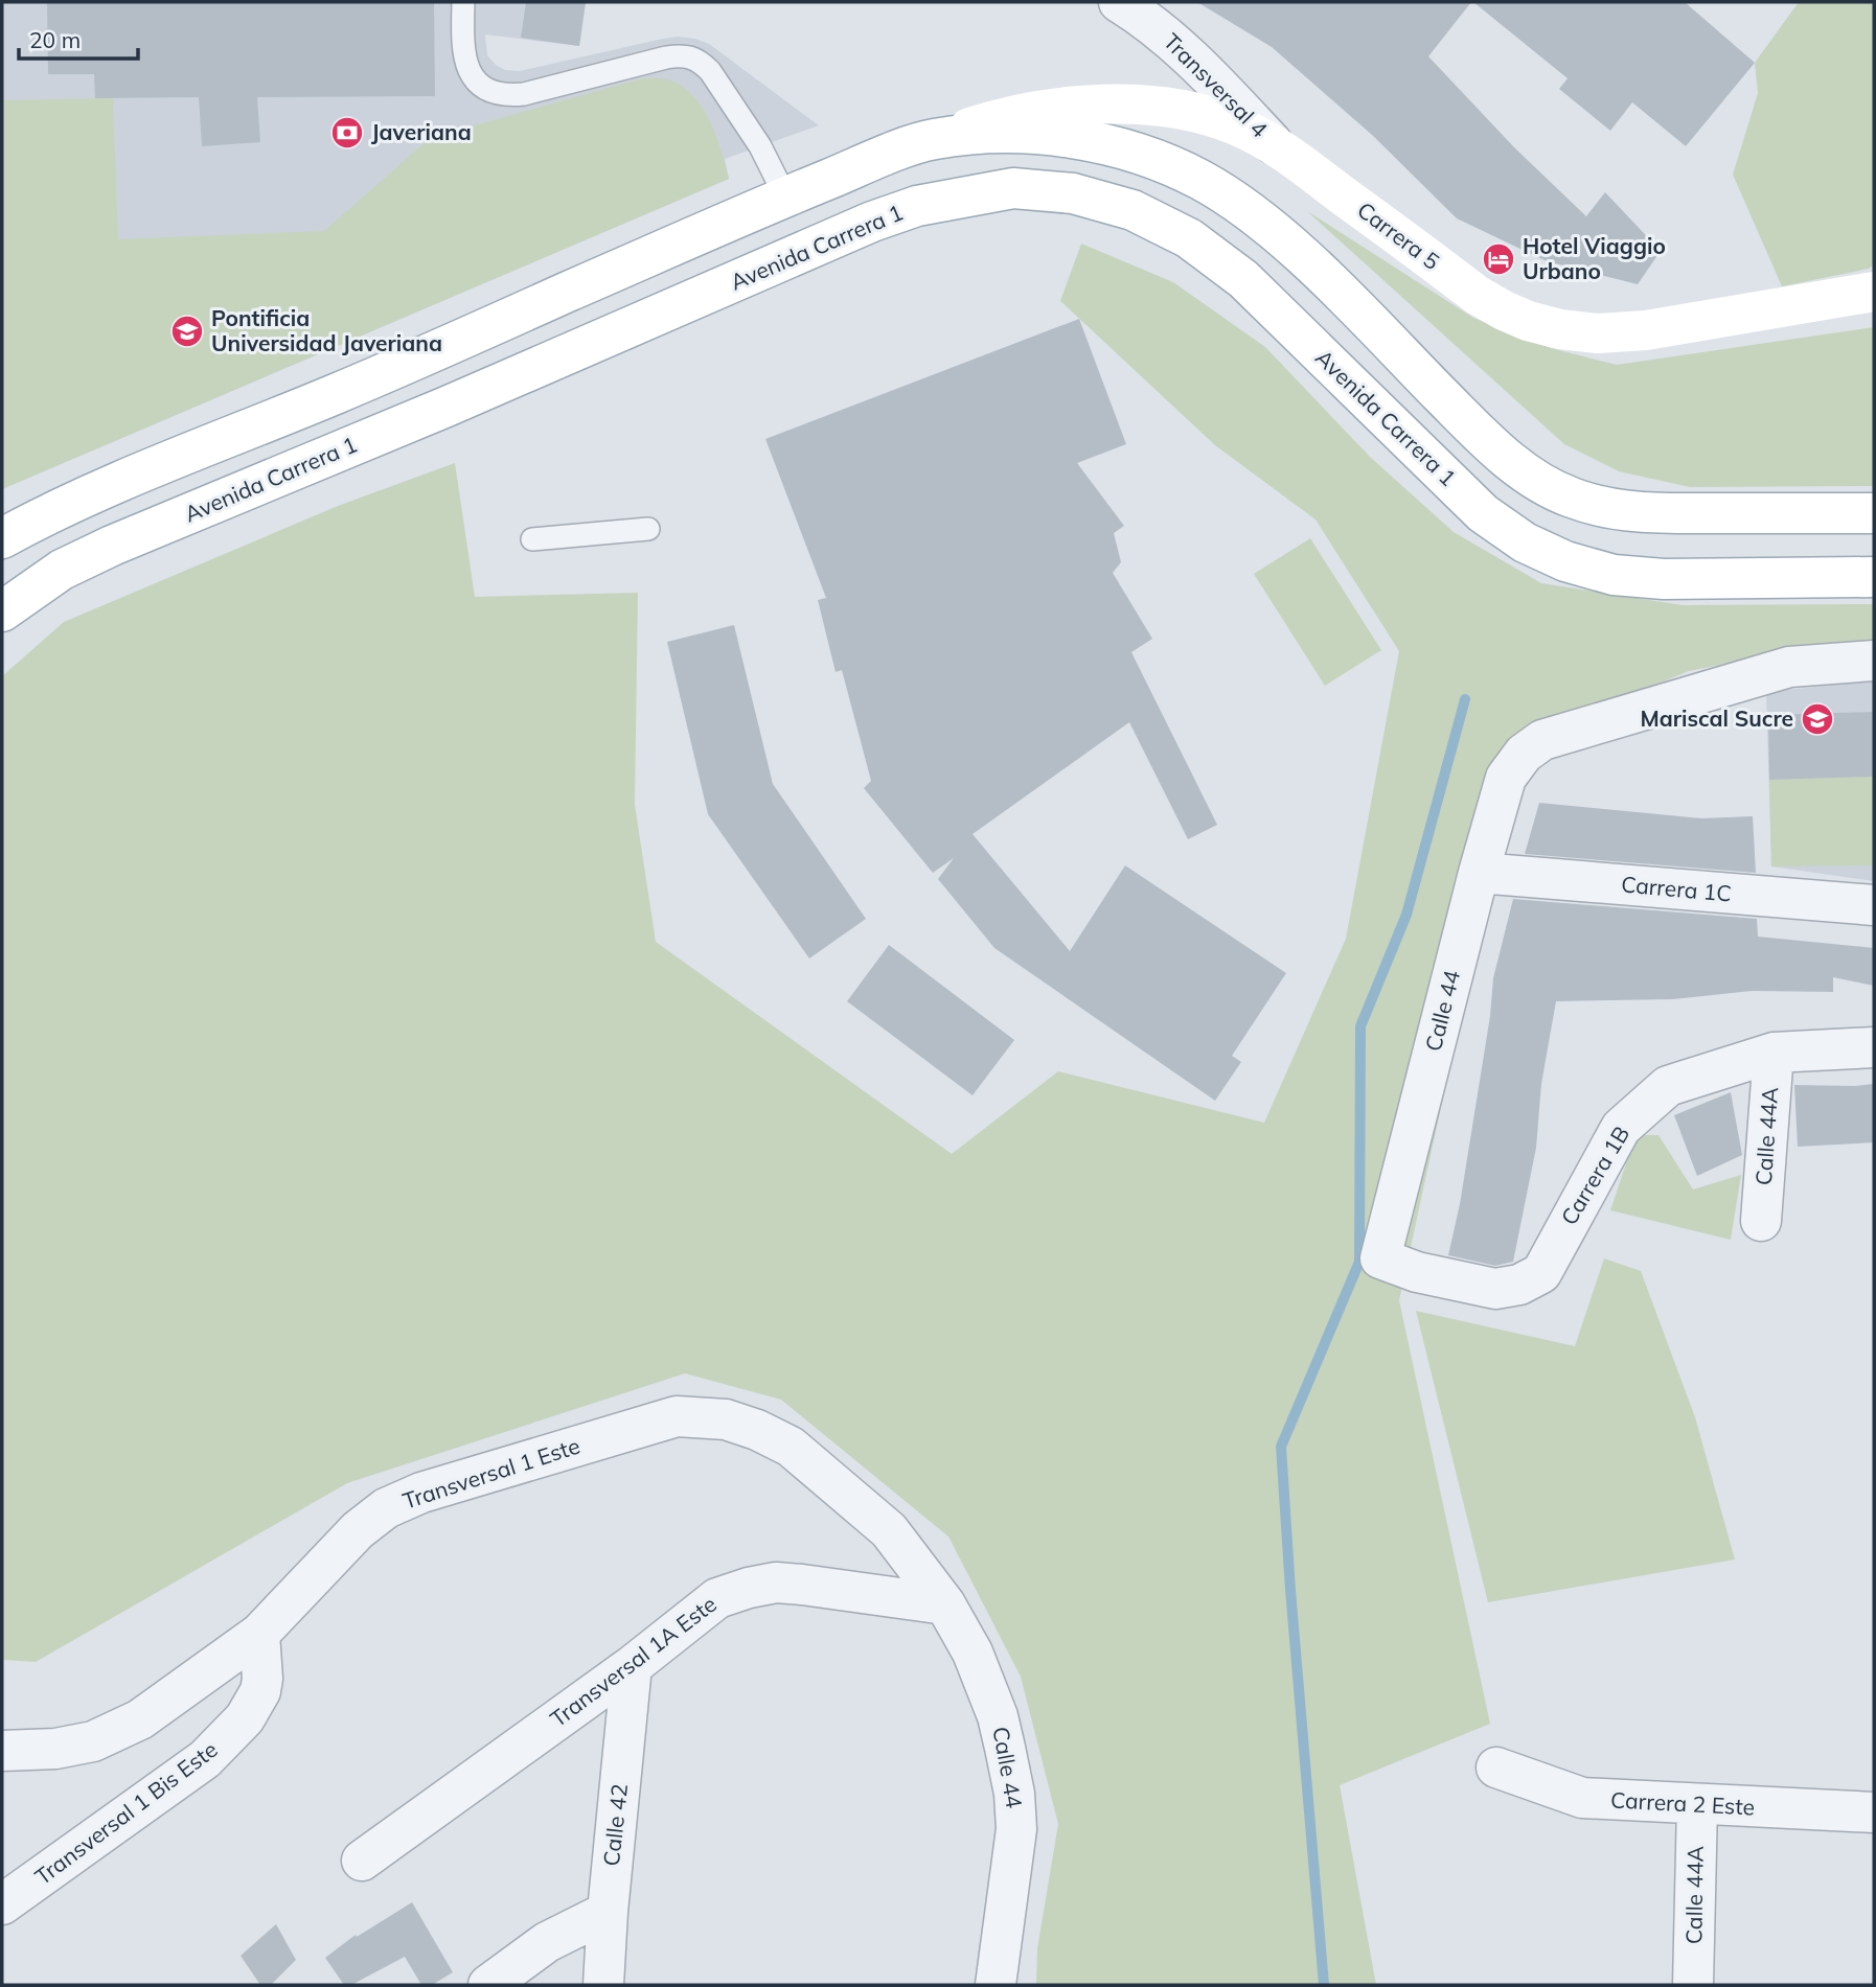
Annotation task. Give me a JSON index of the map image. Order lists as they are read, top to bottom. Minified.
{"streets":{"main road":["Carrera 5","Avenida Carrera 1"],"street":["Transversal 4","Carrera 1C","Calle 44","Calle 44A","Carrera 1B","Transversal 1 Este","Transversal 1A Este","Carrera 2 Este","Transversal 1 Bis Este","Calle 42"]},"crossings":[["Transversal 4","Carrera 5"],["Carrera 1C","Calle 44"],["Calle 44","Carrera 1B"],["Calle 44","Transversal 1 Este"],["Calle 44","Transversal 1A Este"],["Calle 44A","Carrera 1B"],["Calle 44A","Carrera 2 Este"],["Transversal 1 Este","Transversal 1A Este"],["Transversal 1 Este","Transversal 1 Bis Este"],["Transversal 1A Este","Calle 42"]],"places":{"bank":["Javeriana"],"hotel":["Hotel Viaggio Urbano"],"school or university":["Pontificia Universidad Javeriana","Mariscal Sucre"]},"scale_bar":"20 m"}
